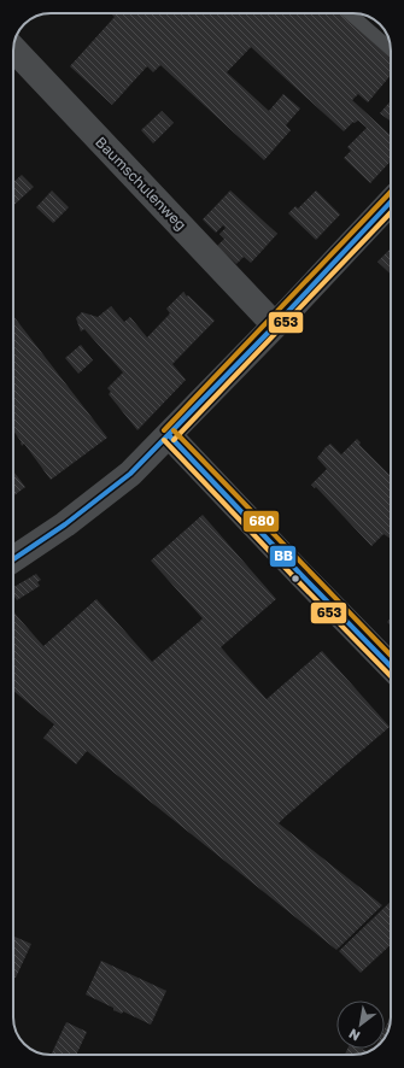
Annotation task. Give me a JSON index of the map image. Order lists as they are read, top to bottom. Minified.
{"streets":{"street":["Baumschulenweg"]},"lines":["transit line 680","transit line BB","transit line 653"],"north":"bottom left"}
